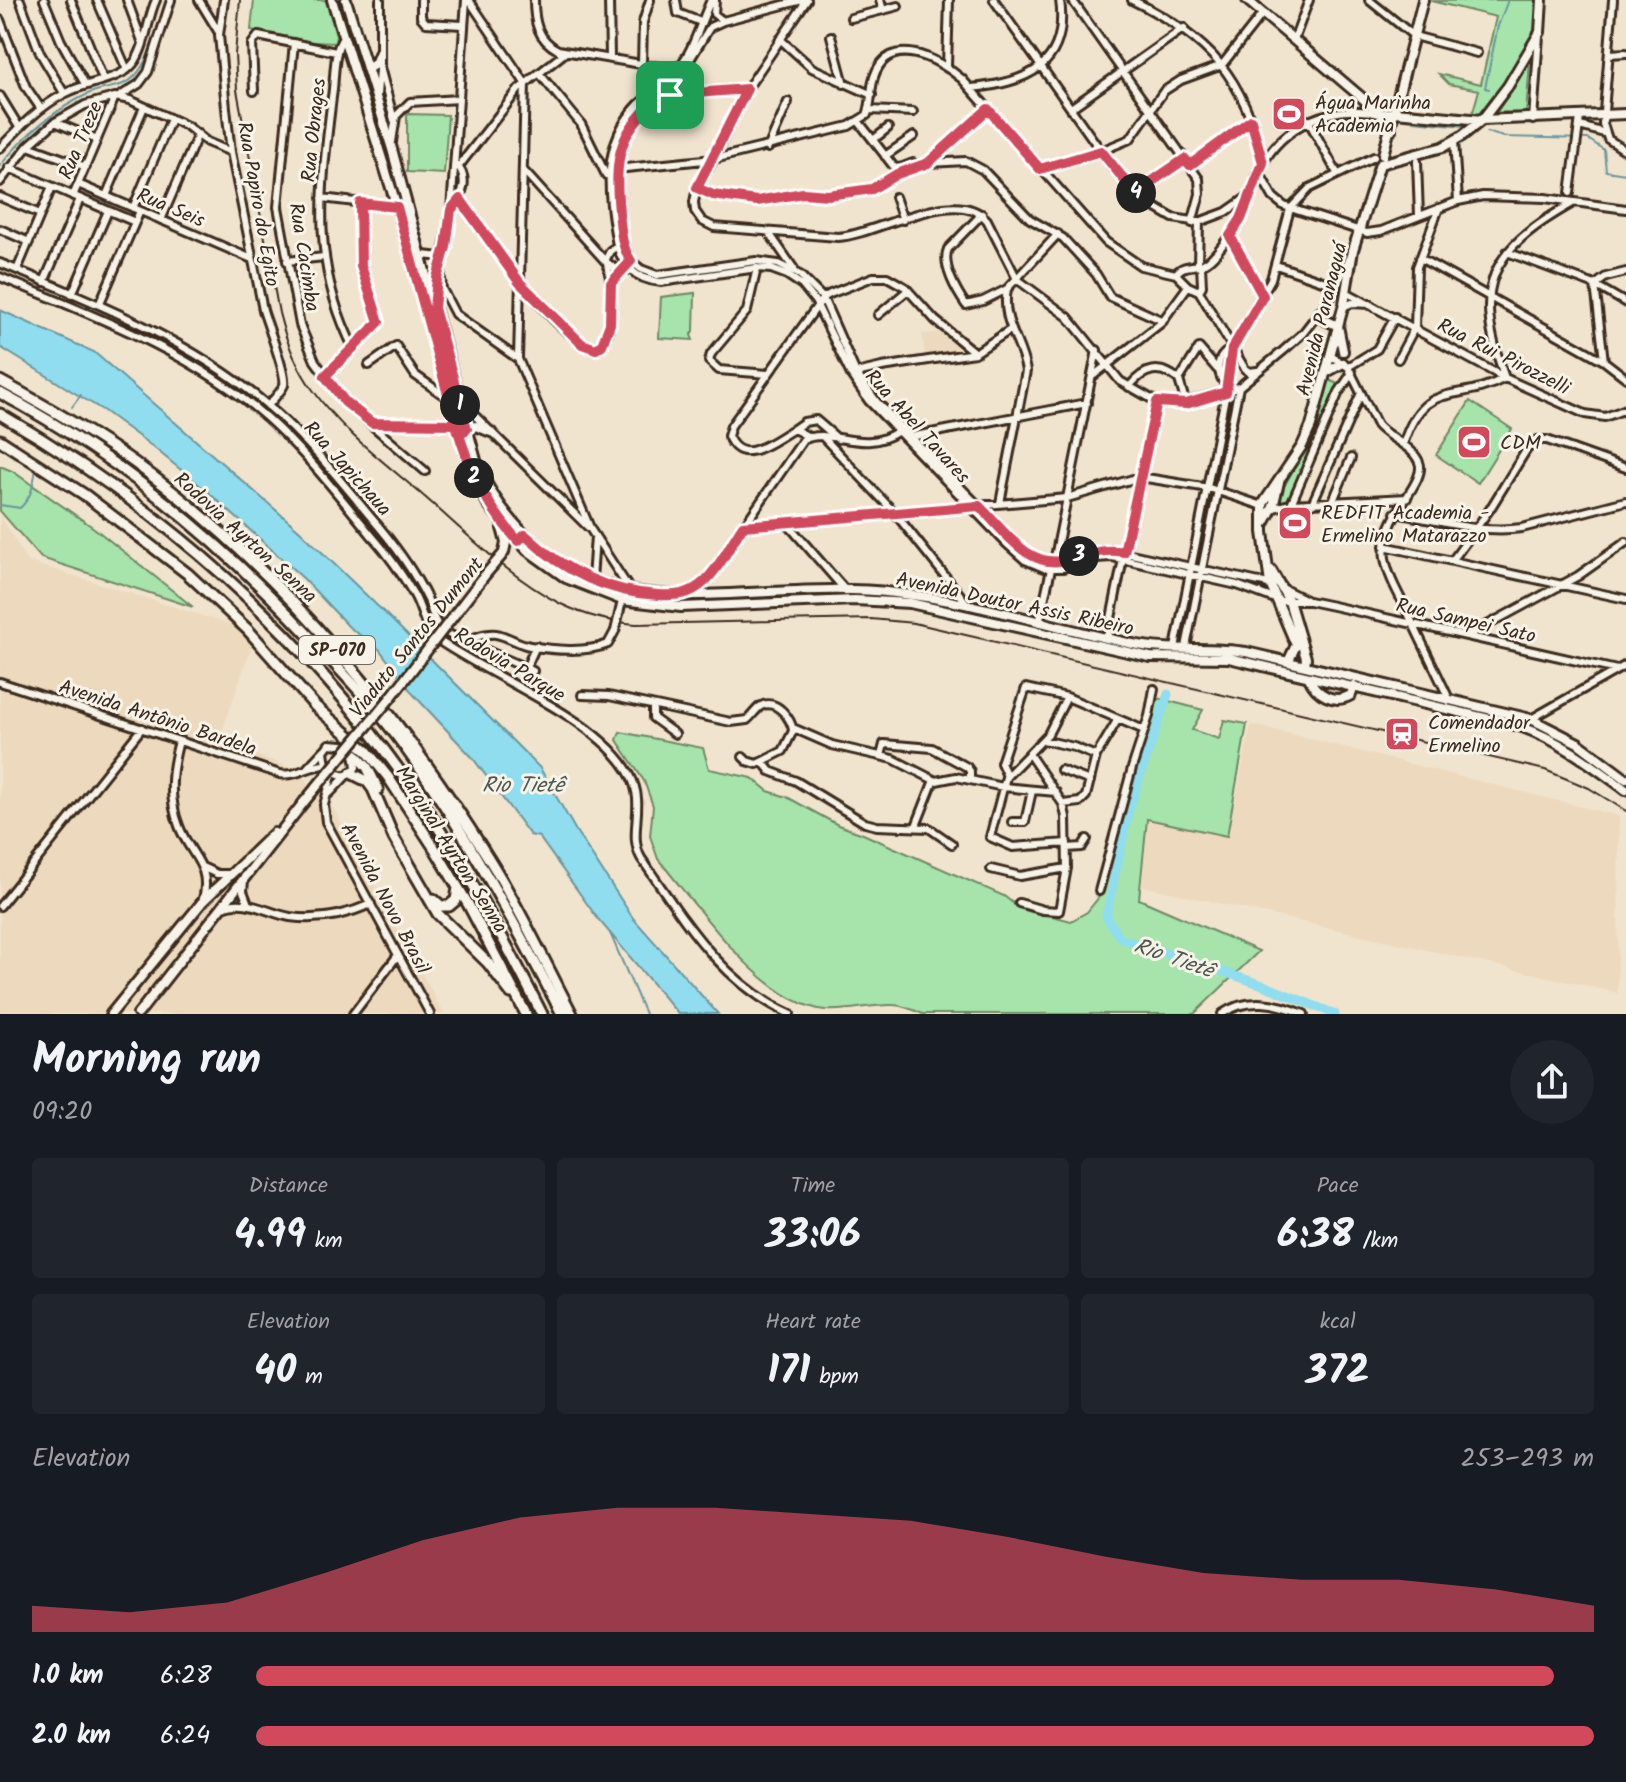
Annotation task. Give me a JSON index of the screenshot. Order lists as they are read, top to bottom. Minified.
{"streets":{"highway":["Rodovia Ayrton Senna","SP-070","Marginal Ayrton Senna"],"main road":["Avenida Paranaguá","Avenida Doutor Assis Ribeiro","Viaduto Santos Dumont"],"street":["Rua Obrages","Rua Treze","Rua Papiro do Egito","Rua Seis","Rua Cacimba","Rua Rui Pirozzelli","Rua Abel Tavares","Rua Japichaua","Rua Sampei Sato","Rodovia Parque","Avenida Antônio Bardela","Avenida Novo Brasil"]},"crossings":[["Rua Treze","Rua Seis"],["Rua Treze","Rua Japichaua"],["Rua Papiro do Egito","Rua Seis"],["Rua Papiro do Egito","Rua Japichaua"],["Avenida Paranaguá","Rua Rui Pirozzelli"],["Avenida Doutor Assis Ribeiro","Viaduto Santos Dumont"],["Avenida Antônio Bardela","Avenida Novo Brasil"]],"water":["Rio Tietê"],"places":{"sports":["Água Marinha Academia","CDM","REDFIT Academia - Ermelino Matarazzo"],"station":["Comendador Ermelino"]},"page":{"pins":["4","1","2","3"],"heading":["Morning run","09:20"],"stats":[["Distance","4.99 km"],["Time","33:06"],["Pace","6:38 /km"],["Elevation","40 m"],["Heart rate","171 bpm"],["kcal","372"]],"chart":["Elevation","253–293 m"],"list":[{"name":"1.0 km","note":"6:28"},{"name":"2.0 km","note":"6:24"}]}}
